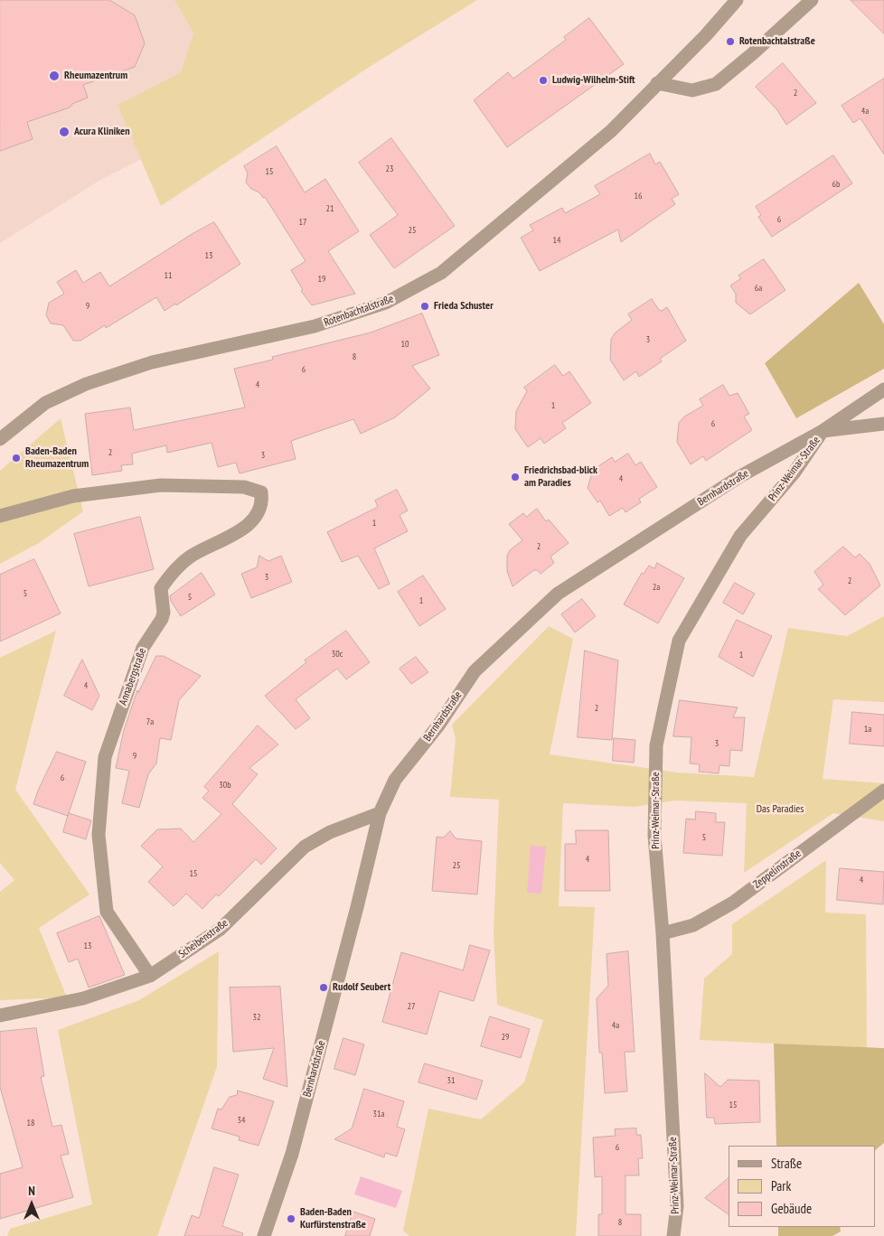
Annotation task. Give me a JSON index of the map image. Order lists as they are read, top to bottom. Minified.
{"streets":{"street":["Rotenbachtalstraße","Prinz-Weimar-Straße","Bernhardstraße","Annabergstraße","Zeppelinstraße","Scheibenstraße"]},"crossings":[["Prinz-Weimar-Straße","Bernhardstraße"],["Prinz-Weimar-Straße","Zeppelinstraße"],["Bernhardstraße","Scheibenstraße"],["Annabergstraße","Scheibenstraße"]],"parks":["Das Paradies"],"places":["Rotenbachtalstraße","Rheumazentrum","Ludwig-Wilhelm-Stift","Acura Kliniken","Frieda Schuster","Baden-Baden Rheumazentrum","Friedrichsbad-blick am Paradies","Rudolf Seubert","Baden-Baden Kurfürstenstraße"],"house_numbers":["2","4a","23","15","6b","16","21","6","17","25","14","13","11","19","6a","9","3","10","8","6","4","1","6","2","3","4","1","2","3","2","2a","5","5","1","30c","1","4","2","7a","1a","3","9","6","30b","5","4","25","15","4","13","27","32","4a","29","31","15","31a","34","18","6","8"],"legend":["Straße","Park","Gebäude"],"north":"top"}
